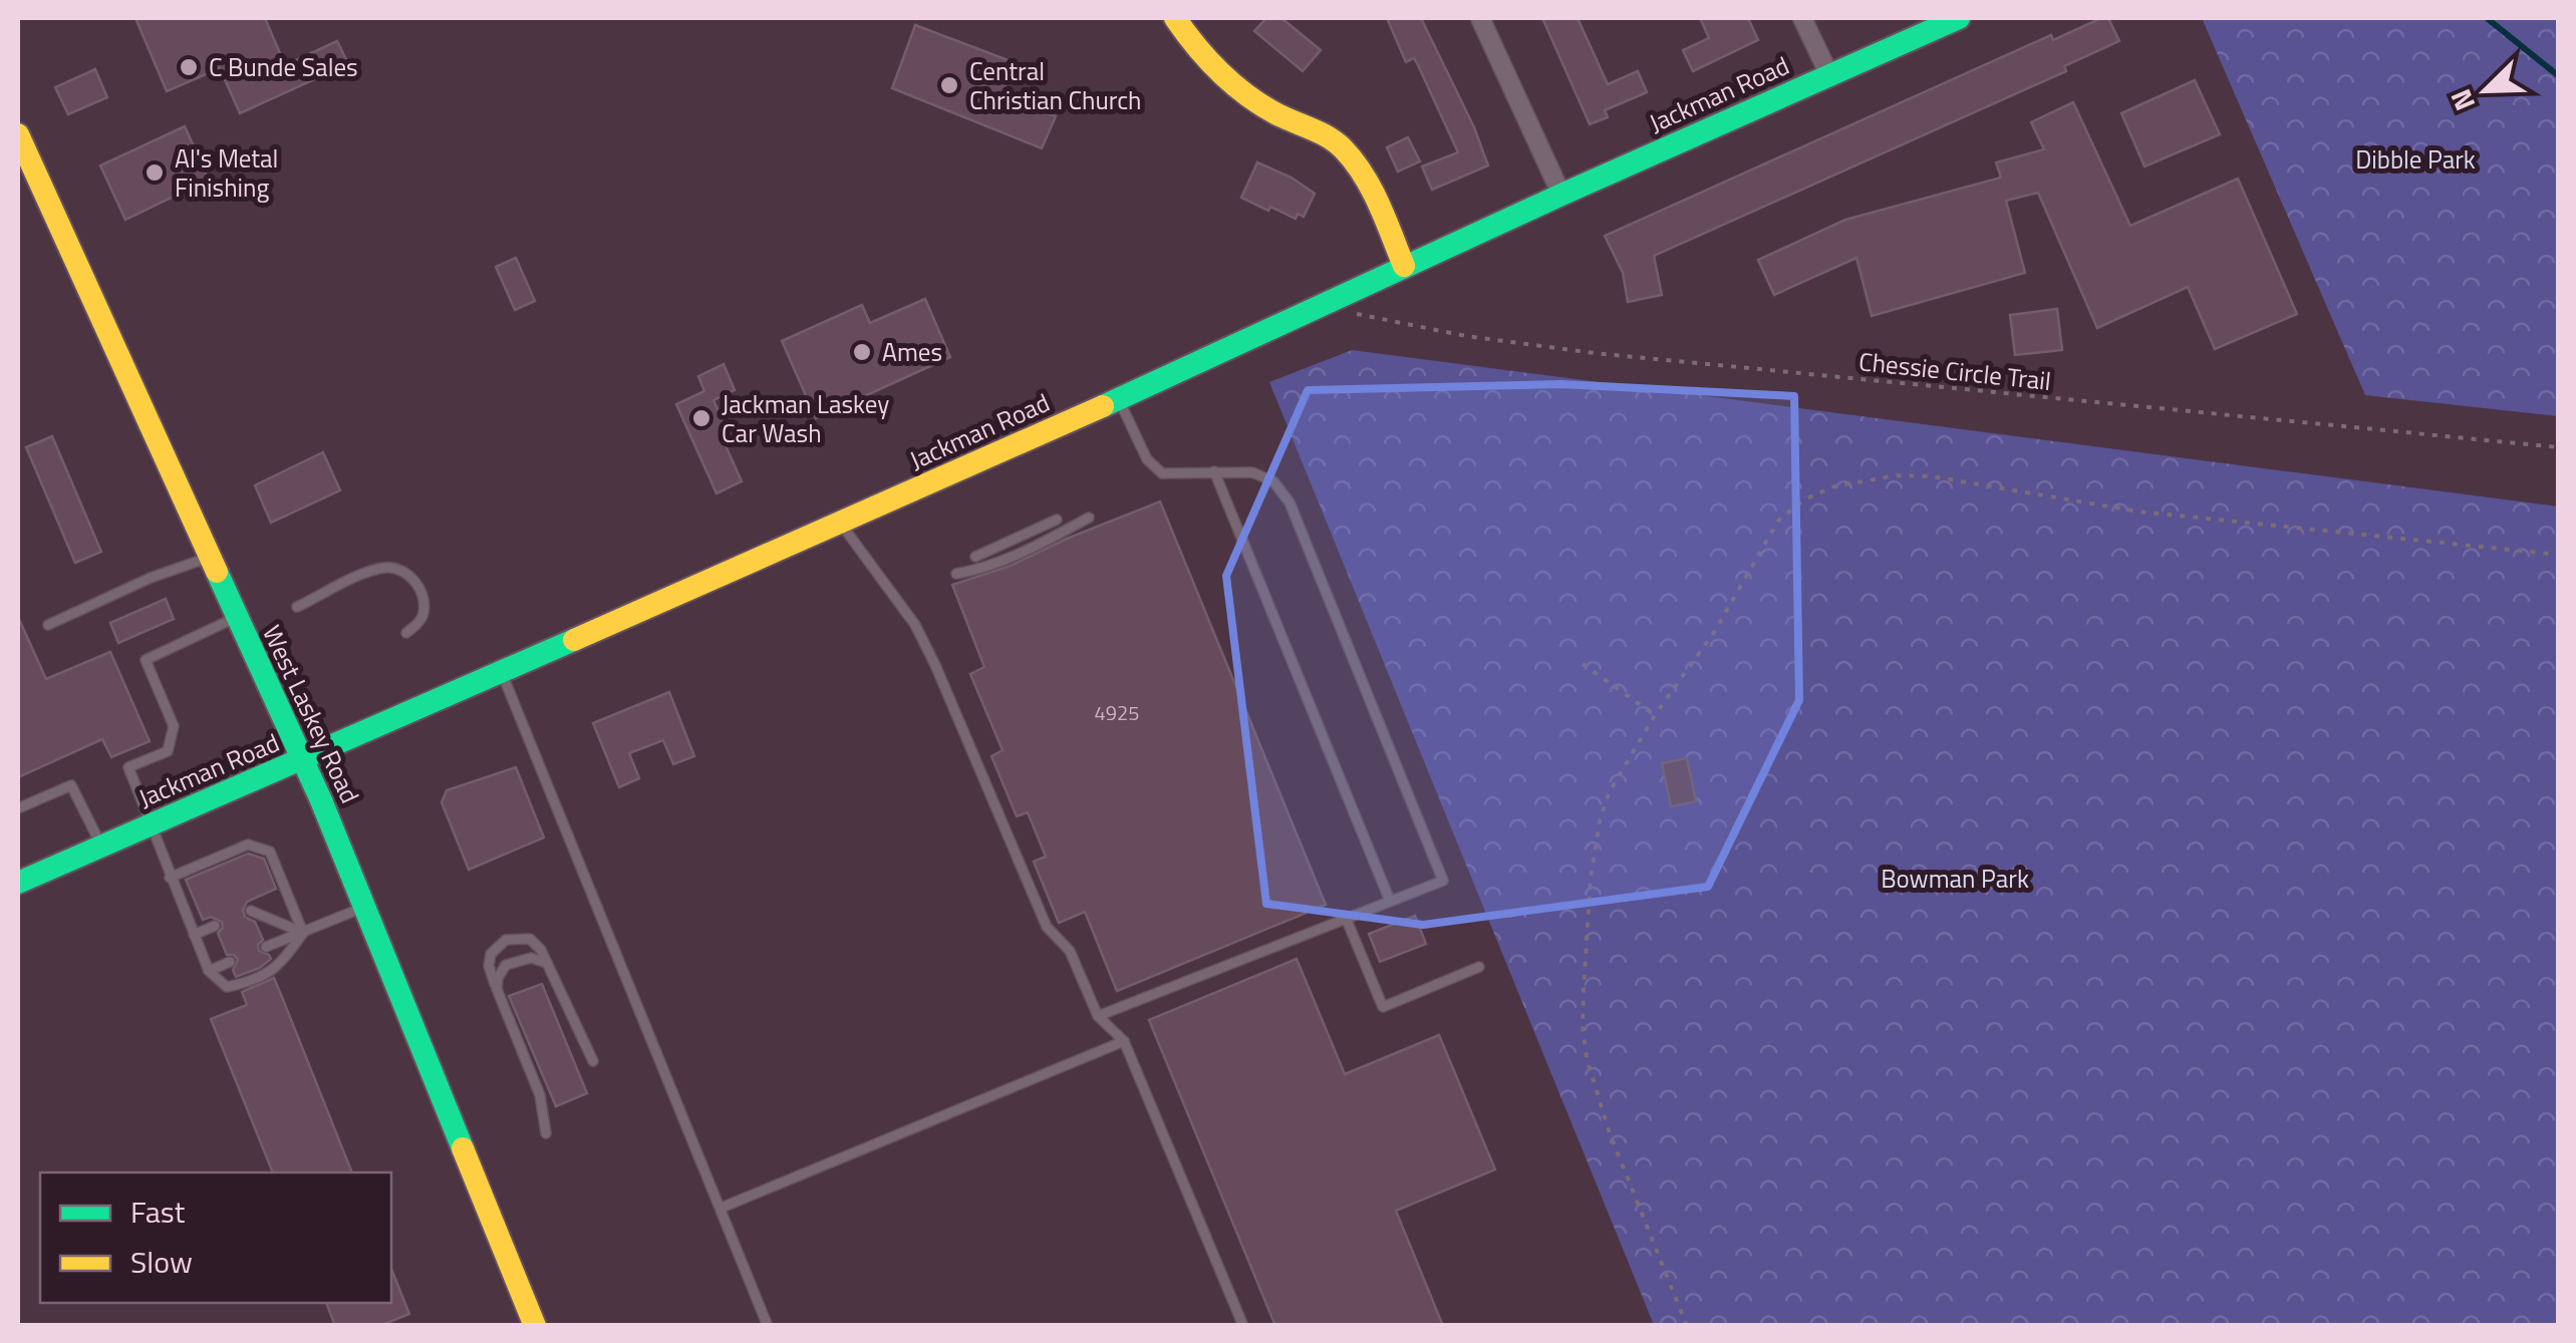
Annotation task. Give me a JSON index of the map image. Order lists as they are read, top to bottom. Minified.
{"streets":{"main road":["Jackman Road","West Laskey Road"],"path":["Chessie Circle Trail"]},"crossings":[["Jackman Road","West Laskey Road"]],"parks":["Dibble Park","Bowman Park"],"places":["C Bunde Sales","Central Christian Church","Al's Metal Finishing","Ames","Jackman Laskey Car Wash"],"house_numbers":["4925"],"legend":["Fast","Slow"],"north":"bottom left"}
